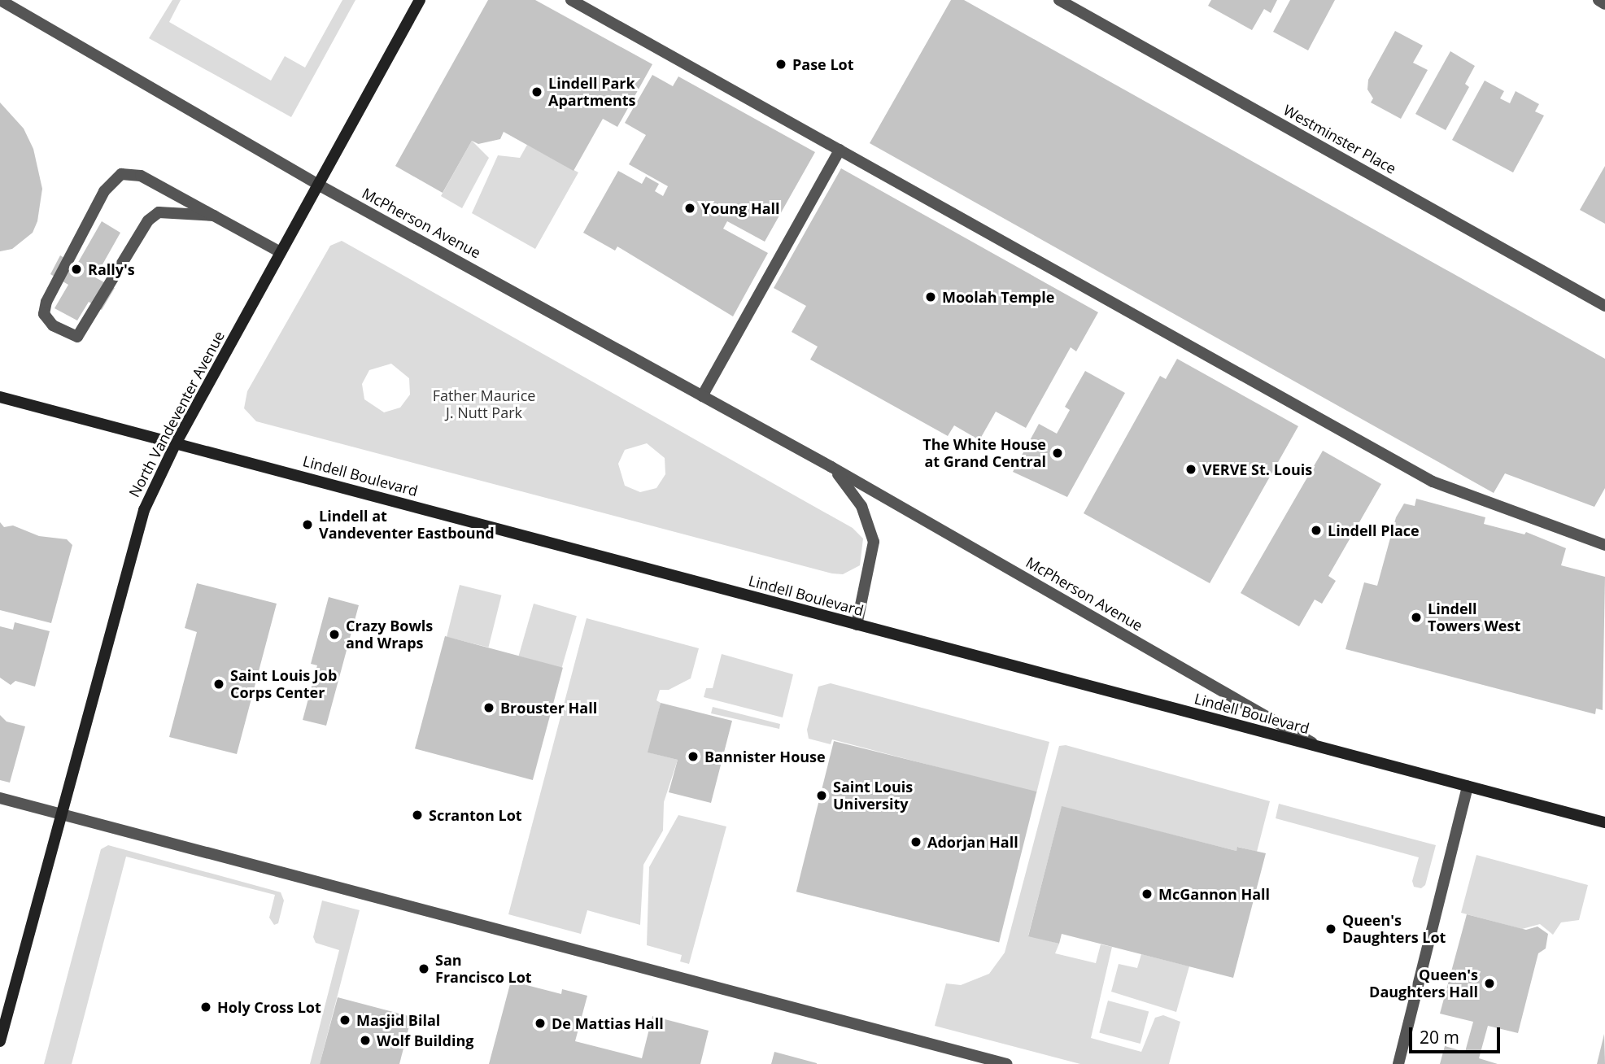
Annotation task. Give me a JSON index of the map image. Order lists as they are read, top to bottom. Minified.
{"streets":{"main road":["North Vandeventer Avenue","Lindell Boulevard"],"street":["Westminster Place","McPherson Avenue"]},"crossings":[["McPherson Avenue","North Vandeventer Avenue"],["McPherson Avenue","Lindell Boulevard"],["North Vandeventer Avenue","Lindell Boulevard"]],"parks":["Father Maurice J. Nutt Park"],"places":["Pase Lot","Lindell Park Apartments","Young Hall","Rally's","Moolah Temple","The White House at Grand Central","VERVE St. Louis","Lindell at Vandeventer Eastbound","Lindell Place","Lindell Towers West","Crazy Bowls and Wraps","Saint Louis Job Corps Center","Brouster Hall","Bannister House","Saint Louis University","Scranton Lot","Adorjan Hall","McGannon Hall","Queen's Daughters Lot","San Francisco Lot","Queen's Daughters Hall","Holy Cross Lot","Masjid Bilal","De Mattias Hall","Wolf Building"],"scale_bar":"20 m"}
